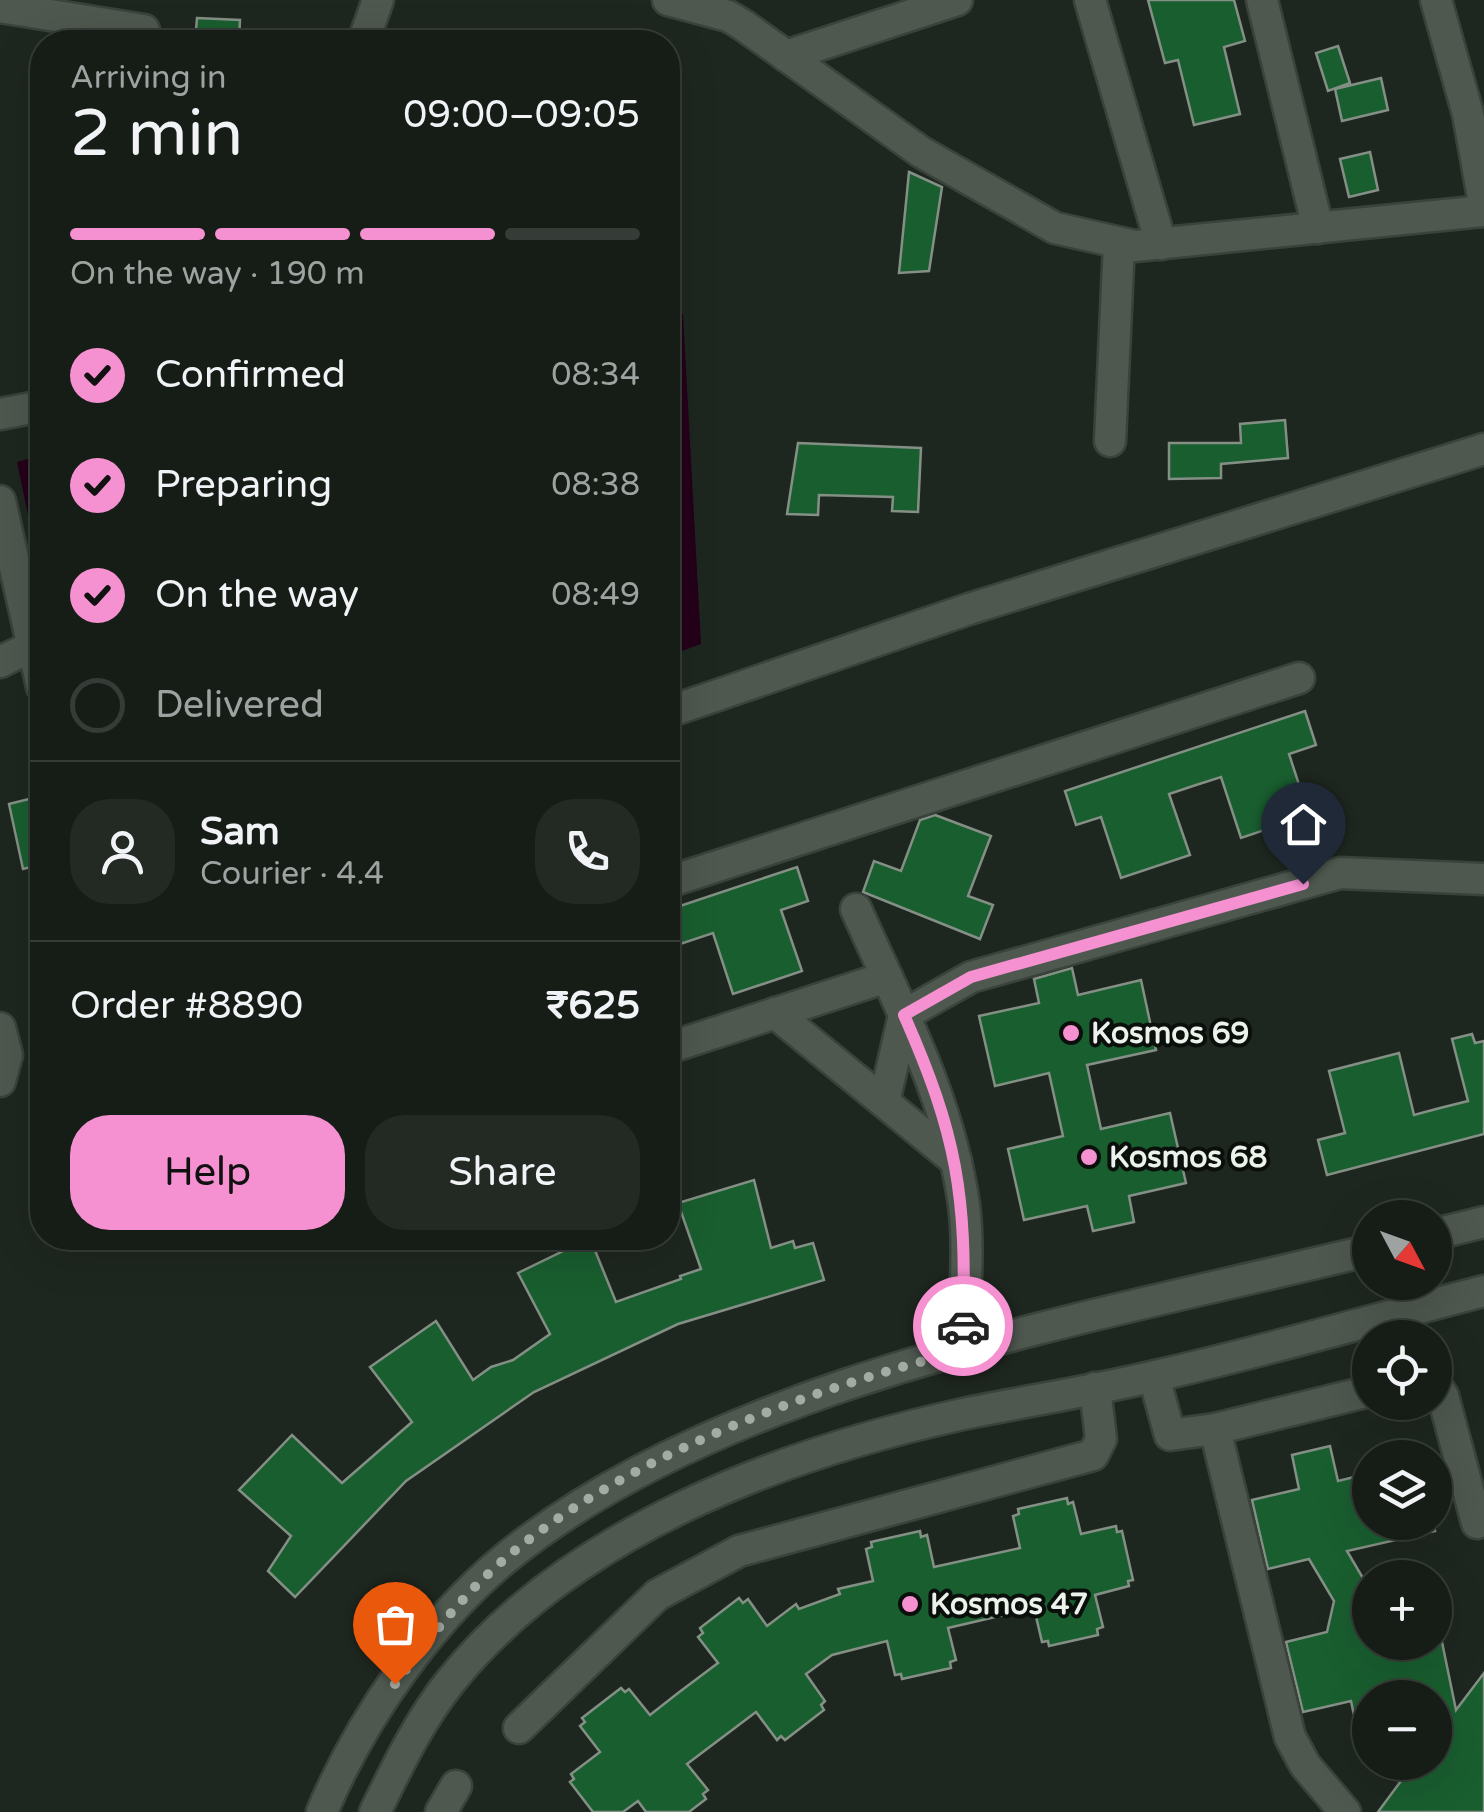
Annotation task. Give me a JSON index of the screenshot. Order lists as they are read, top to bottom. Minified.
{"places":["Kosmos 69","Kosmos 68","Kosmos 47"],"north":"bottom right","page":{"heading":["2 min","Arriving in","09:00–09:05"],"panel":["Sam","Courier · 4.4","Order #8890","₹625"],"bar":"On the way · 190 m","list":[["Confirmed","08:34"],["Preparing","08:38"],["On the way","08:49"],"Delivered"],"buttons":["Help","Share"],"map_buttons":["+","−"]}}
